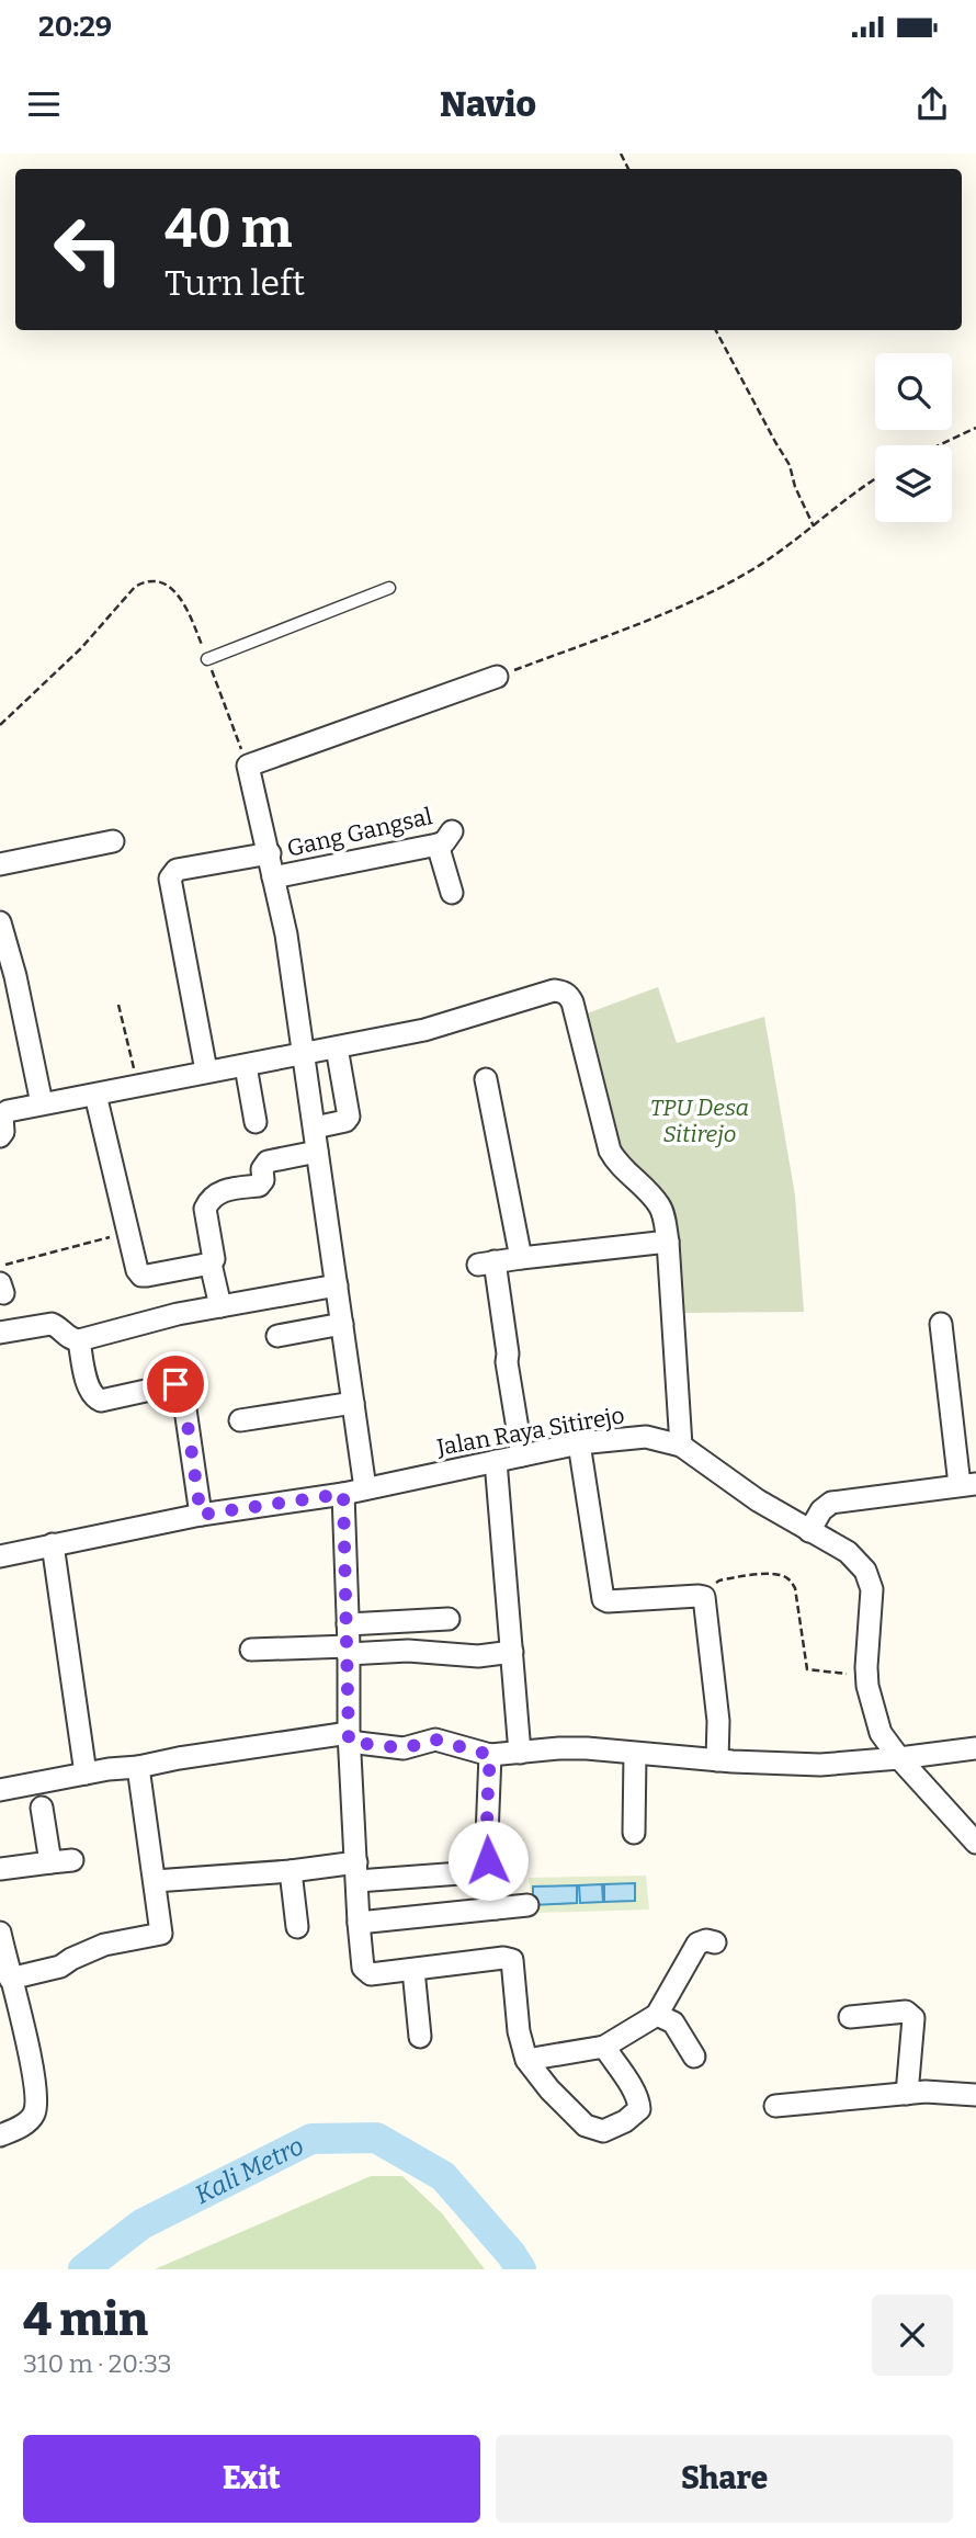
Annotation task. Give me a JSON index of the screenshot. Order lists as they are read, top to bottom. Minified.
{"streets":{"street":["Gang Gangsal","Jalan Raya Sitirejo"]},"water":["Kali Metro"],"parks":["TPU Desa Sitirejo"],"page":{"status":"20:29","header":"Navio","turn":["40 m","Turn left"],"heading":["4 min","310 m · 20:33"],"buttons":["Exit","Share"]}}
